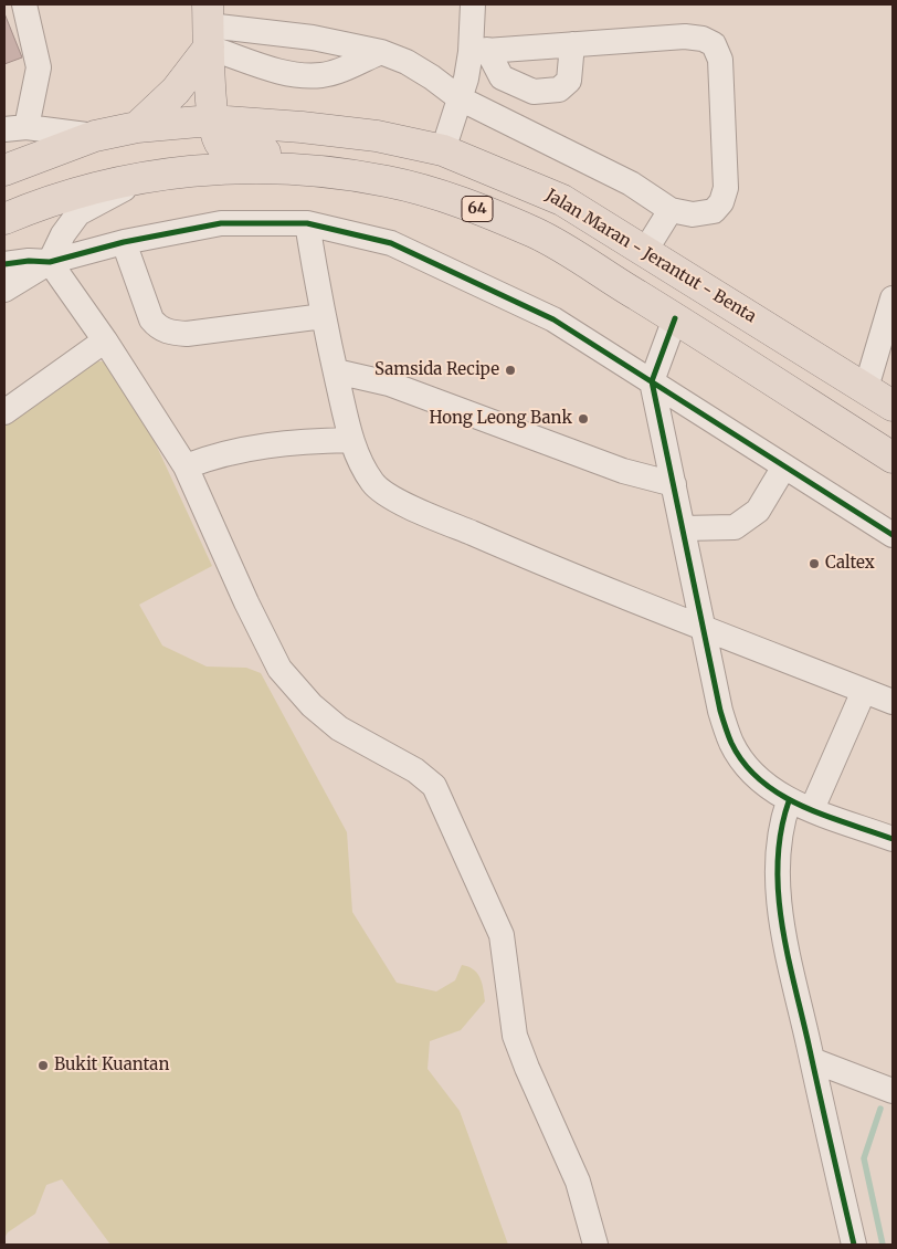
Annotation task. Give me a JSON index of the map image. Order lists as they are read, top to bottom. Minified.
{"streets":{"main road":["64","Jalan Maran - Jerantut - Benta"]},"places":["Samsida Recipe","Hong Leong Bank","Caltex","Bukit Kuantan"]}
